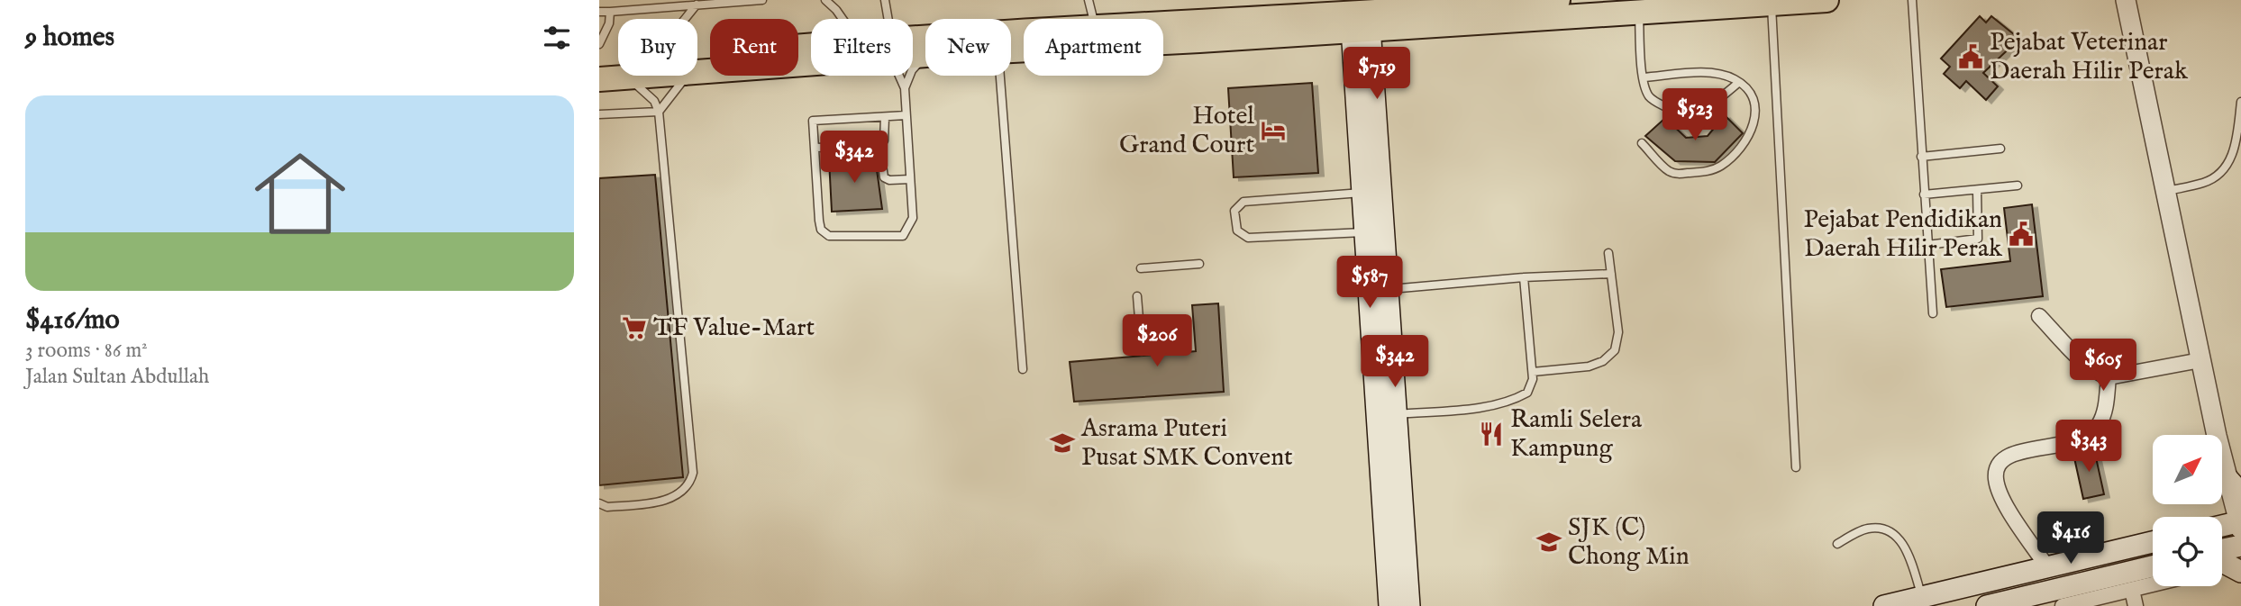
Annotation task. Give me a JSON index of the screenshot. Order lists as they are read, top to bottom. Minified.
{"places":{"public building":["Pejabat Veterinar Daerah Hilir Perak","Pejabat Pendidikan Daerah Hilir Perak"],"hotel":["Hotel Grand Court"],"supermarket":["TF Value-Mart"],"restaurant":["Ramli Selera Kampung"],"school or university":["Asrama Puteri Pusat SMK Convent","SJK (C) Chong Min"]},"north":"top right","page":{"heading":"9 homes","chip":["Buy","Rent","Filters","New","Apartment"],"price":["$719","$523","$342","$587","$206","$342","$605","$343","$416"],"list":[{"name":"$416/mo","note":"3 rooms · 86 m² · Jalan Sultan Abdullah"}]}}
